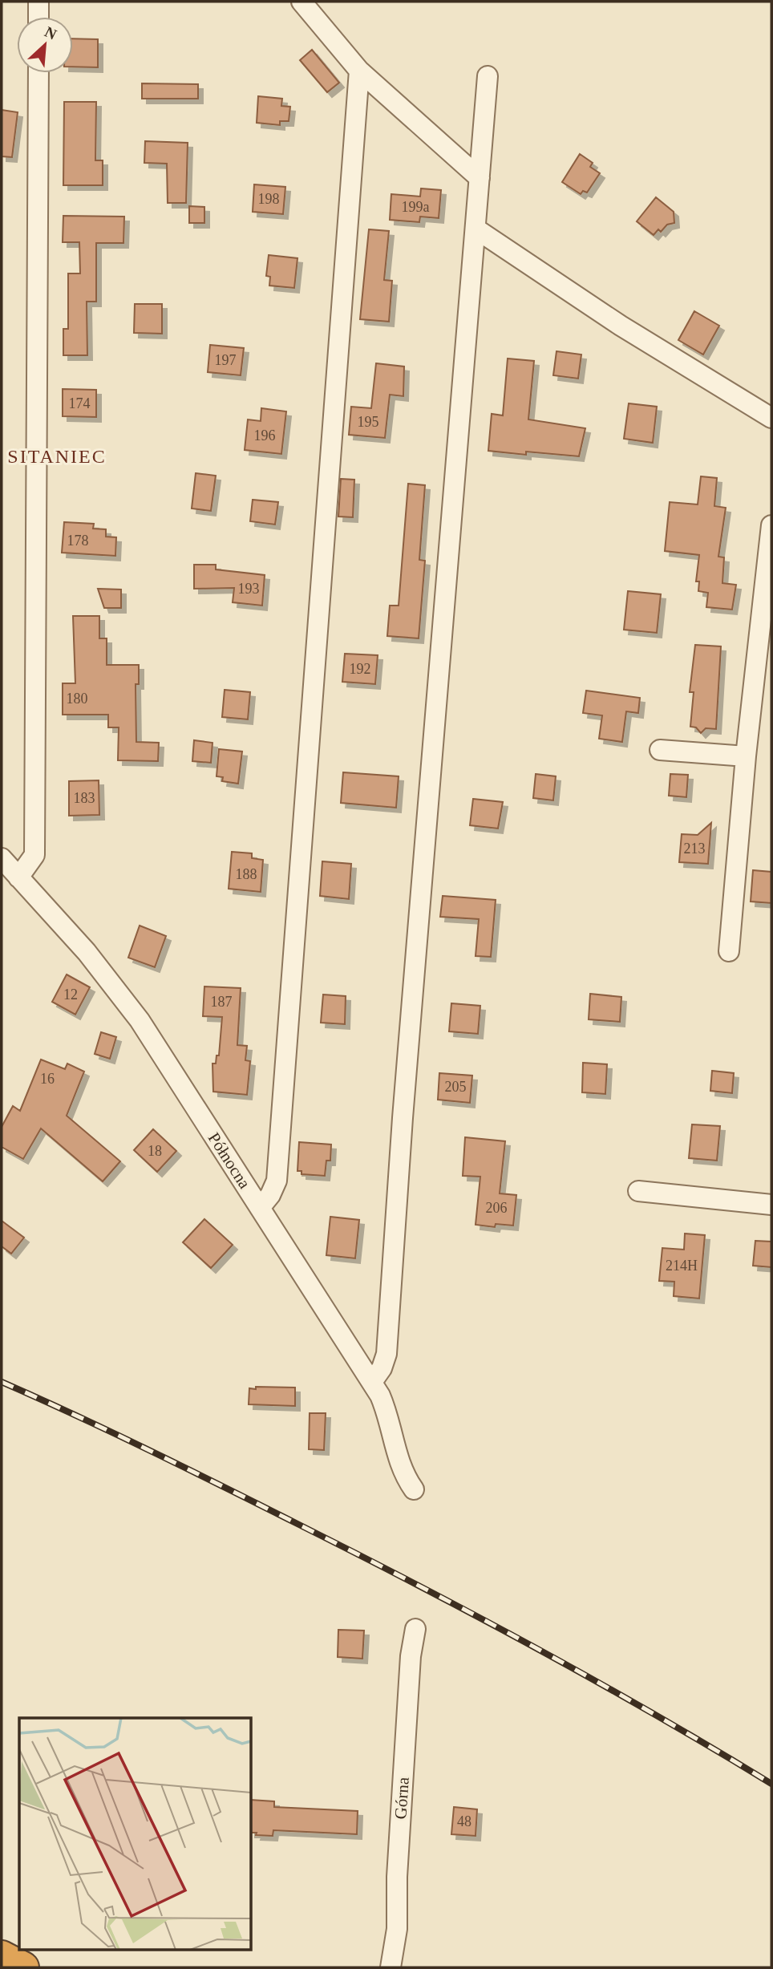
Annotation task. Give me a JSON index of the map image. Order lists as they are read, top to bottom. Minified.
{"streets":{"street":["Północna","Górna"]},"districts":["SITANIEC"],"house_numbers":["198","199a","197","174","195","196","178","193","192","180","183","213","188","12","187","16","205","18","206","214H","48"],"north":"top right"}
